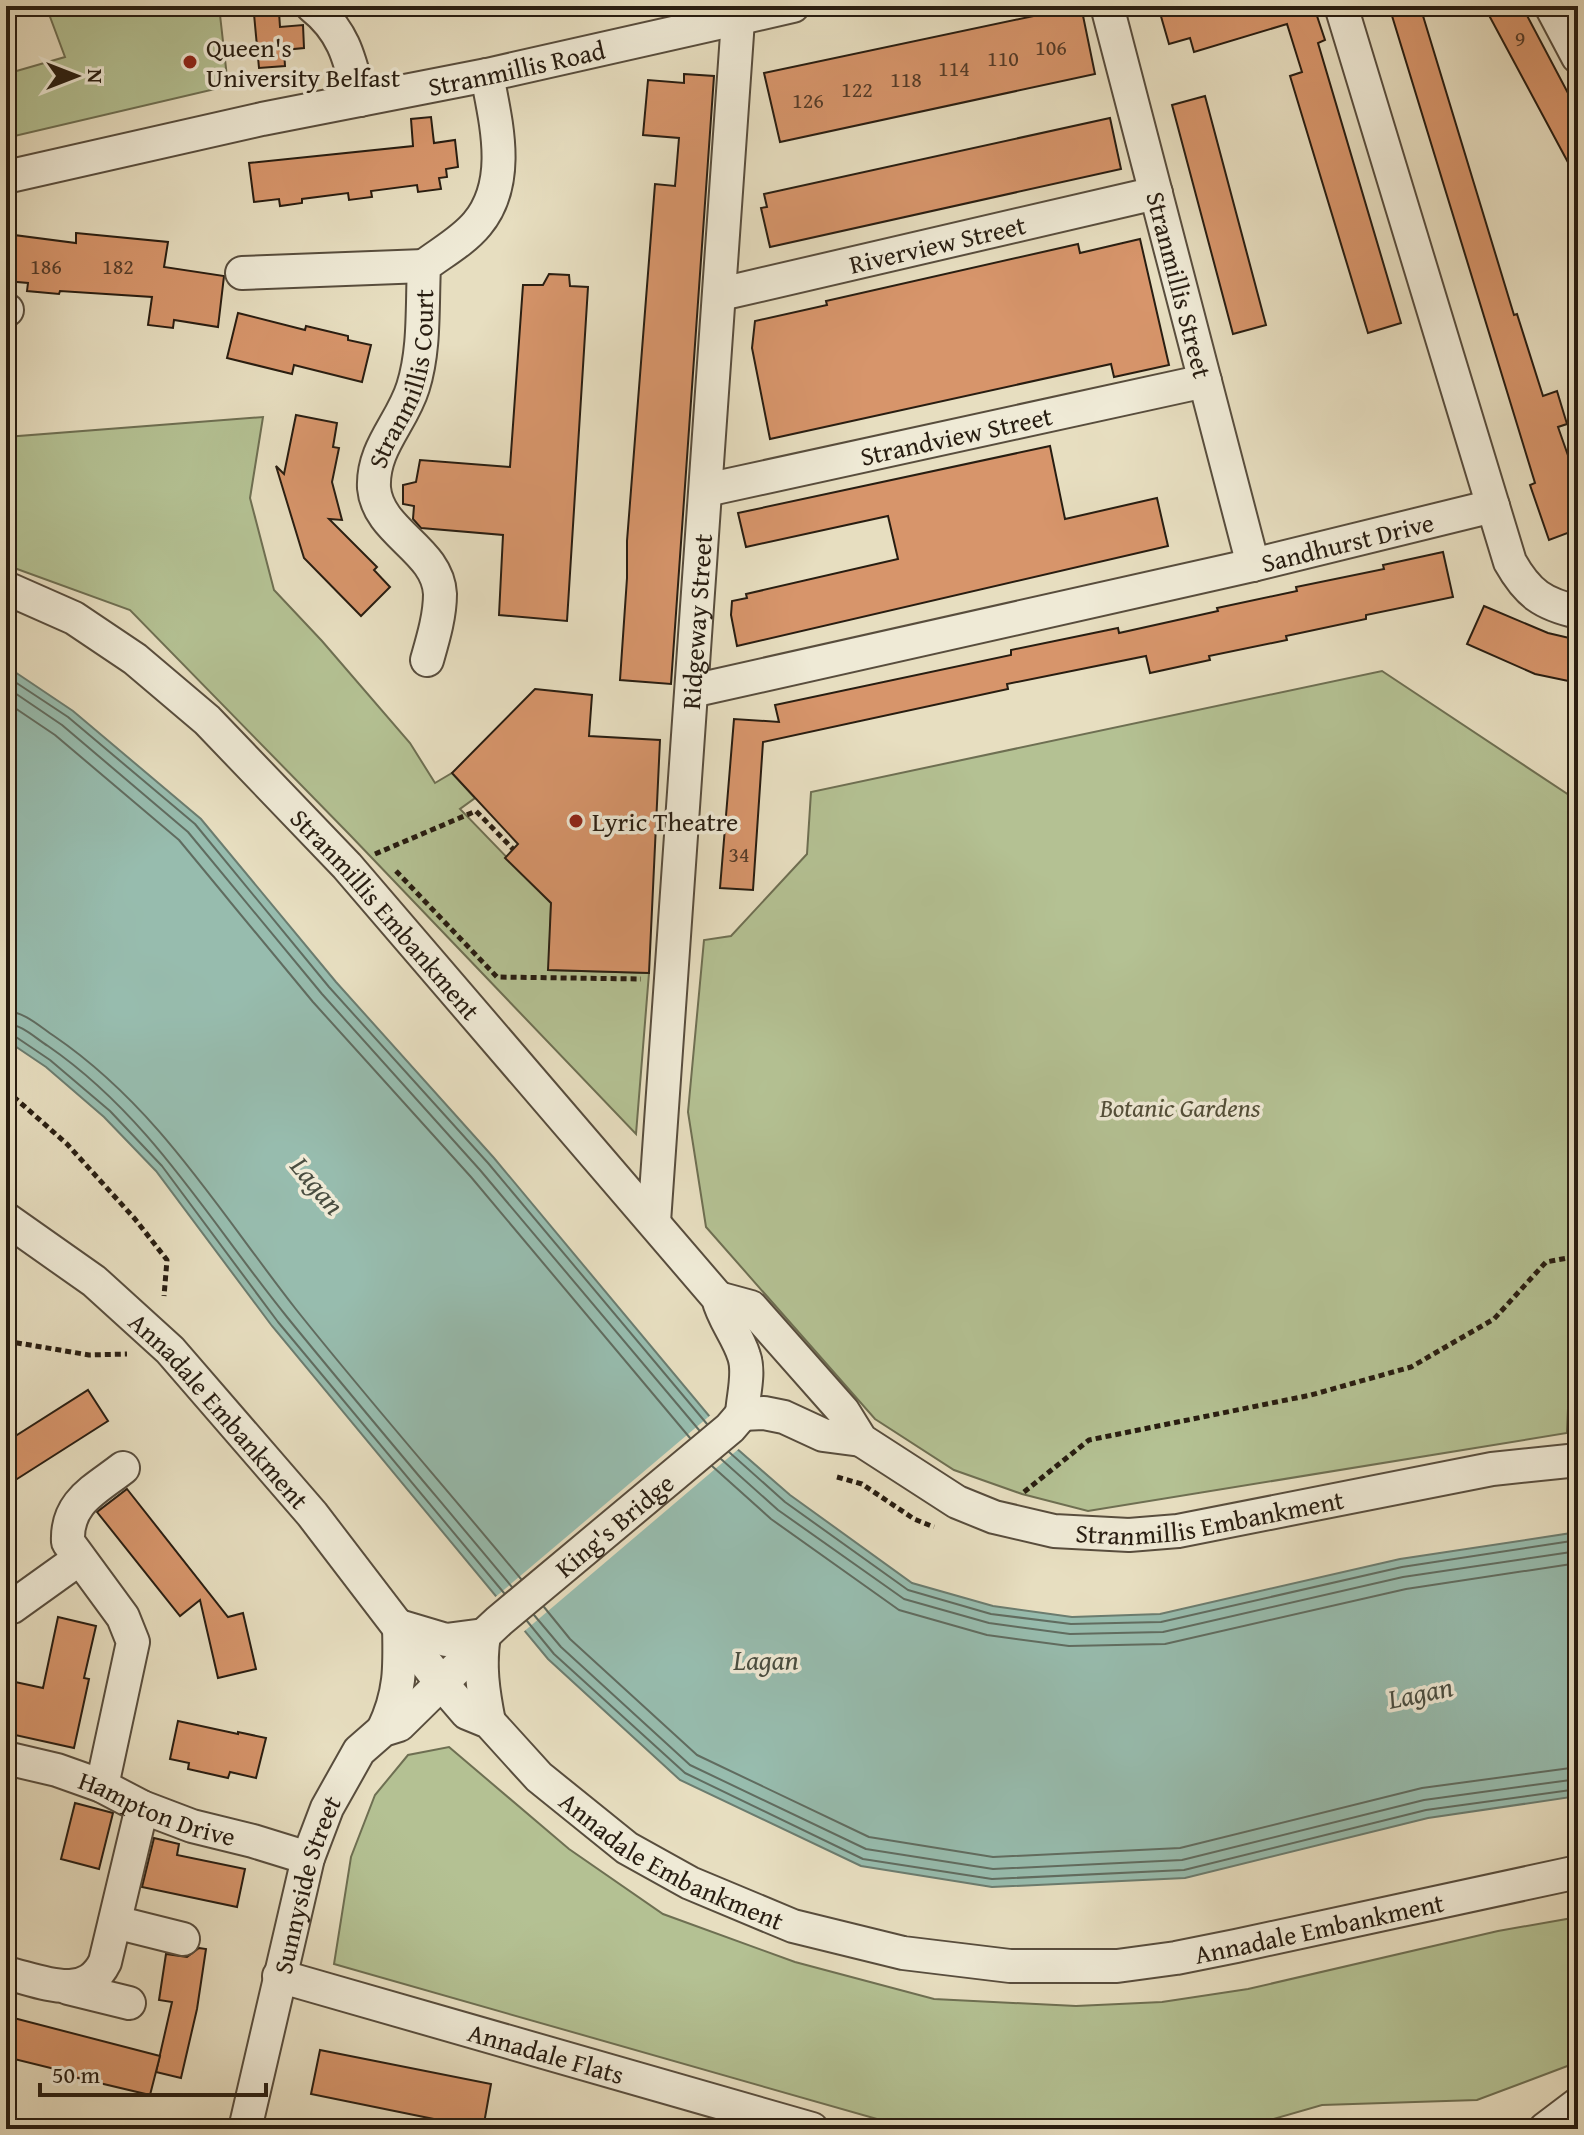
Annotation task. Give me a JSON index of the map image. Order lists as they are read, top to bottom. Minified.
{"streets":{"street":["Stranmillis Road","Riverview Street","Stranmillis Street","Stranmillis Court","Strandview Street","Sandhurst Drive","Ridgeway Street","Stranmillis Embankment","Annadale Embankment","King's Bridge","Hampton Drive","Sunnyside Street","Annadale Flats"]},"crossings":[["Stranmillis Road","Stranmillis Court"],["Stranmillis Road","Ridgeway Street"],["Riverview Street","Stranmillis Street"],["Riverview Street","Ridgeway Street"],["Stranmillis Street","Strandview Street"],["Stranmillis Street","Sandhurst Drive"],["Strandview Street","Ridgeway Street"],["Sandhurst Drive","Ridgeway Street"],["Ridgeway Street","Stranmillis Embankment"],["Stranmillis Embankment","King's Bridge"],["Annadale Embankment","King's Bridge"],["Annadale Embankment","Sunnyside Street"],["King's Bridge","Sunnyside Street"],["Hampton Drive","Sunnyside Street"],["Sunnyside Street","Annadale Flats"]],"water":["Lagan"],"parks":["Botanic Gardens"],"places":["Queen's University Belfast","Lyric Theatre"],"house_numbers":["9","106","110","114","118","122","126","186","182","34"],"scale_bar":"50 m","north":"right"}
